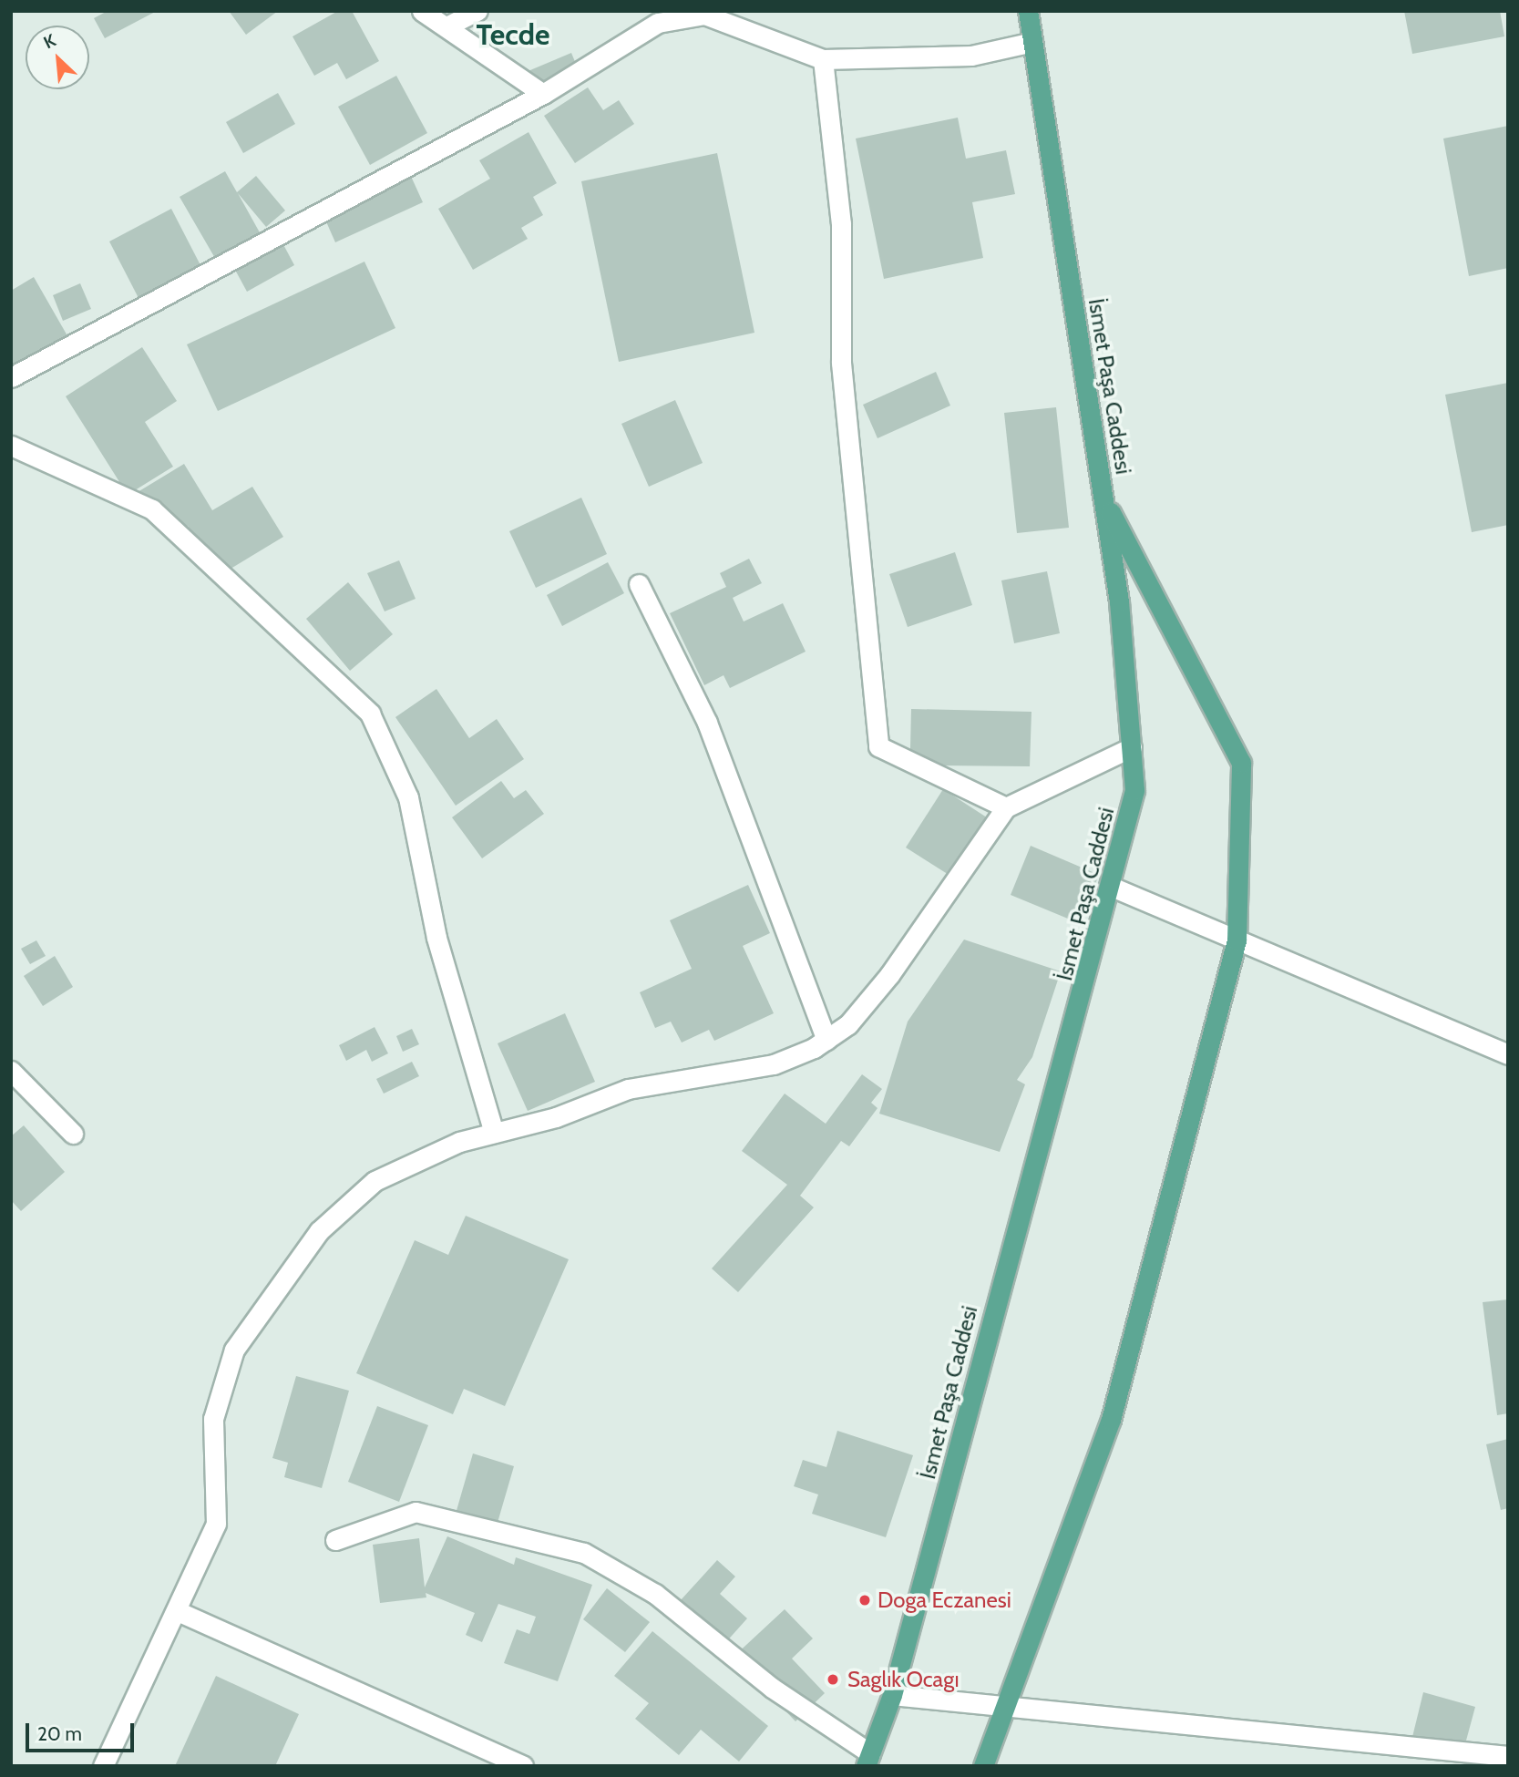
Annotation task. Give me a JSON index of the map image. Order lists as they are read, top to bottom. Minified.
{"streets":{"main road":["İsmet Paşa Caddesi"]},"districts":["Tecde"],"places":["Doga Eczanesi","Saglık Ocagı"],"scale_bar":"20 m","north":"top left"}
